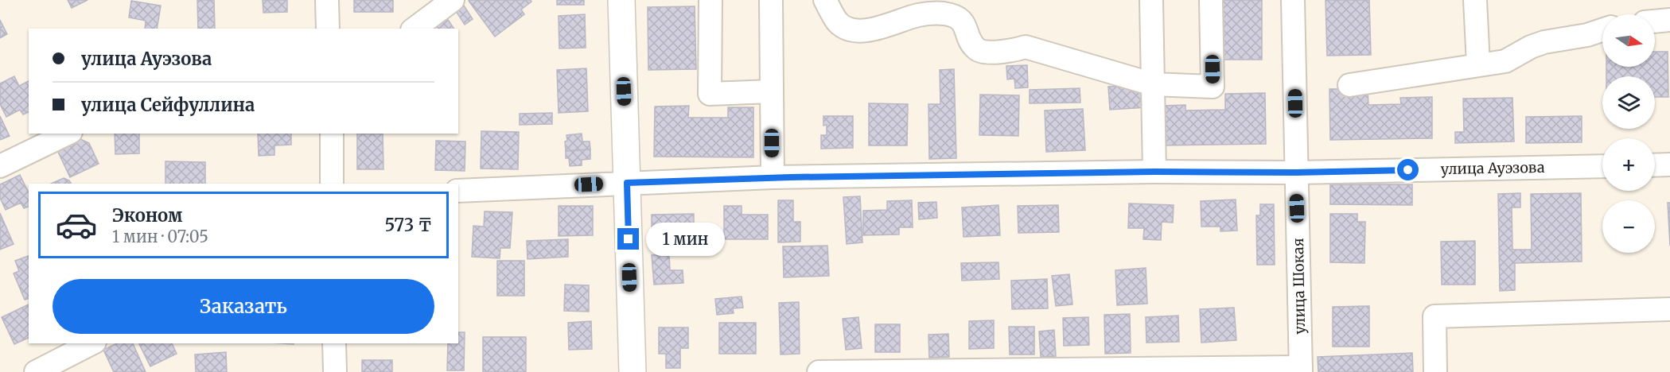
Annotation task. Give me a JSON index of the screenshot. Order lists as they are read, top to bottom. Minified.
{"streets":{"street":["улица Ауэзова","улица Шокая"]},"crossings":[["улица Ауэзова","улица Шокая"]],"north":"right","page":{"map_buttons":["+","−"],"banner":["улица Ауэзова","улица Сейфуллина"],"list":[{"name":"Эконом","note":"1 мин · 07:05","value":"573 ₸"}],"bubble":"1 мин","buttons":"Заказать"}}
